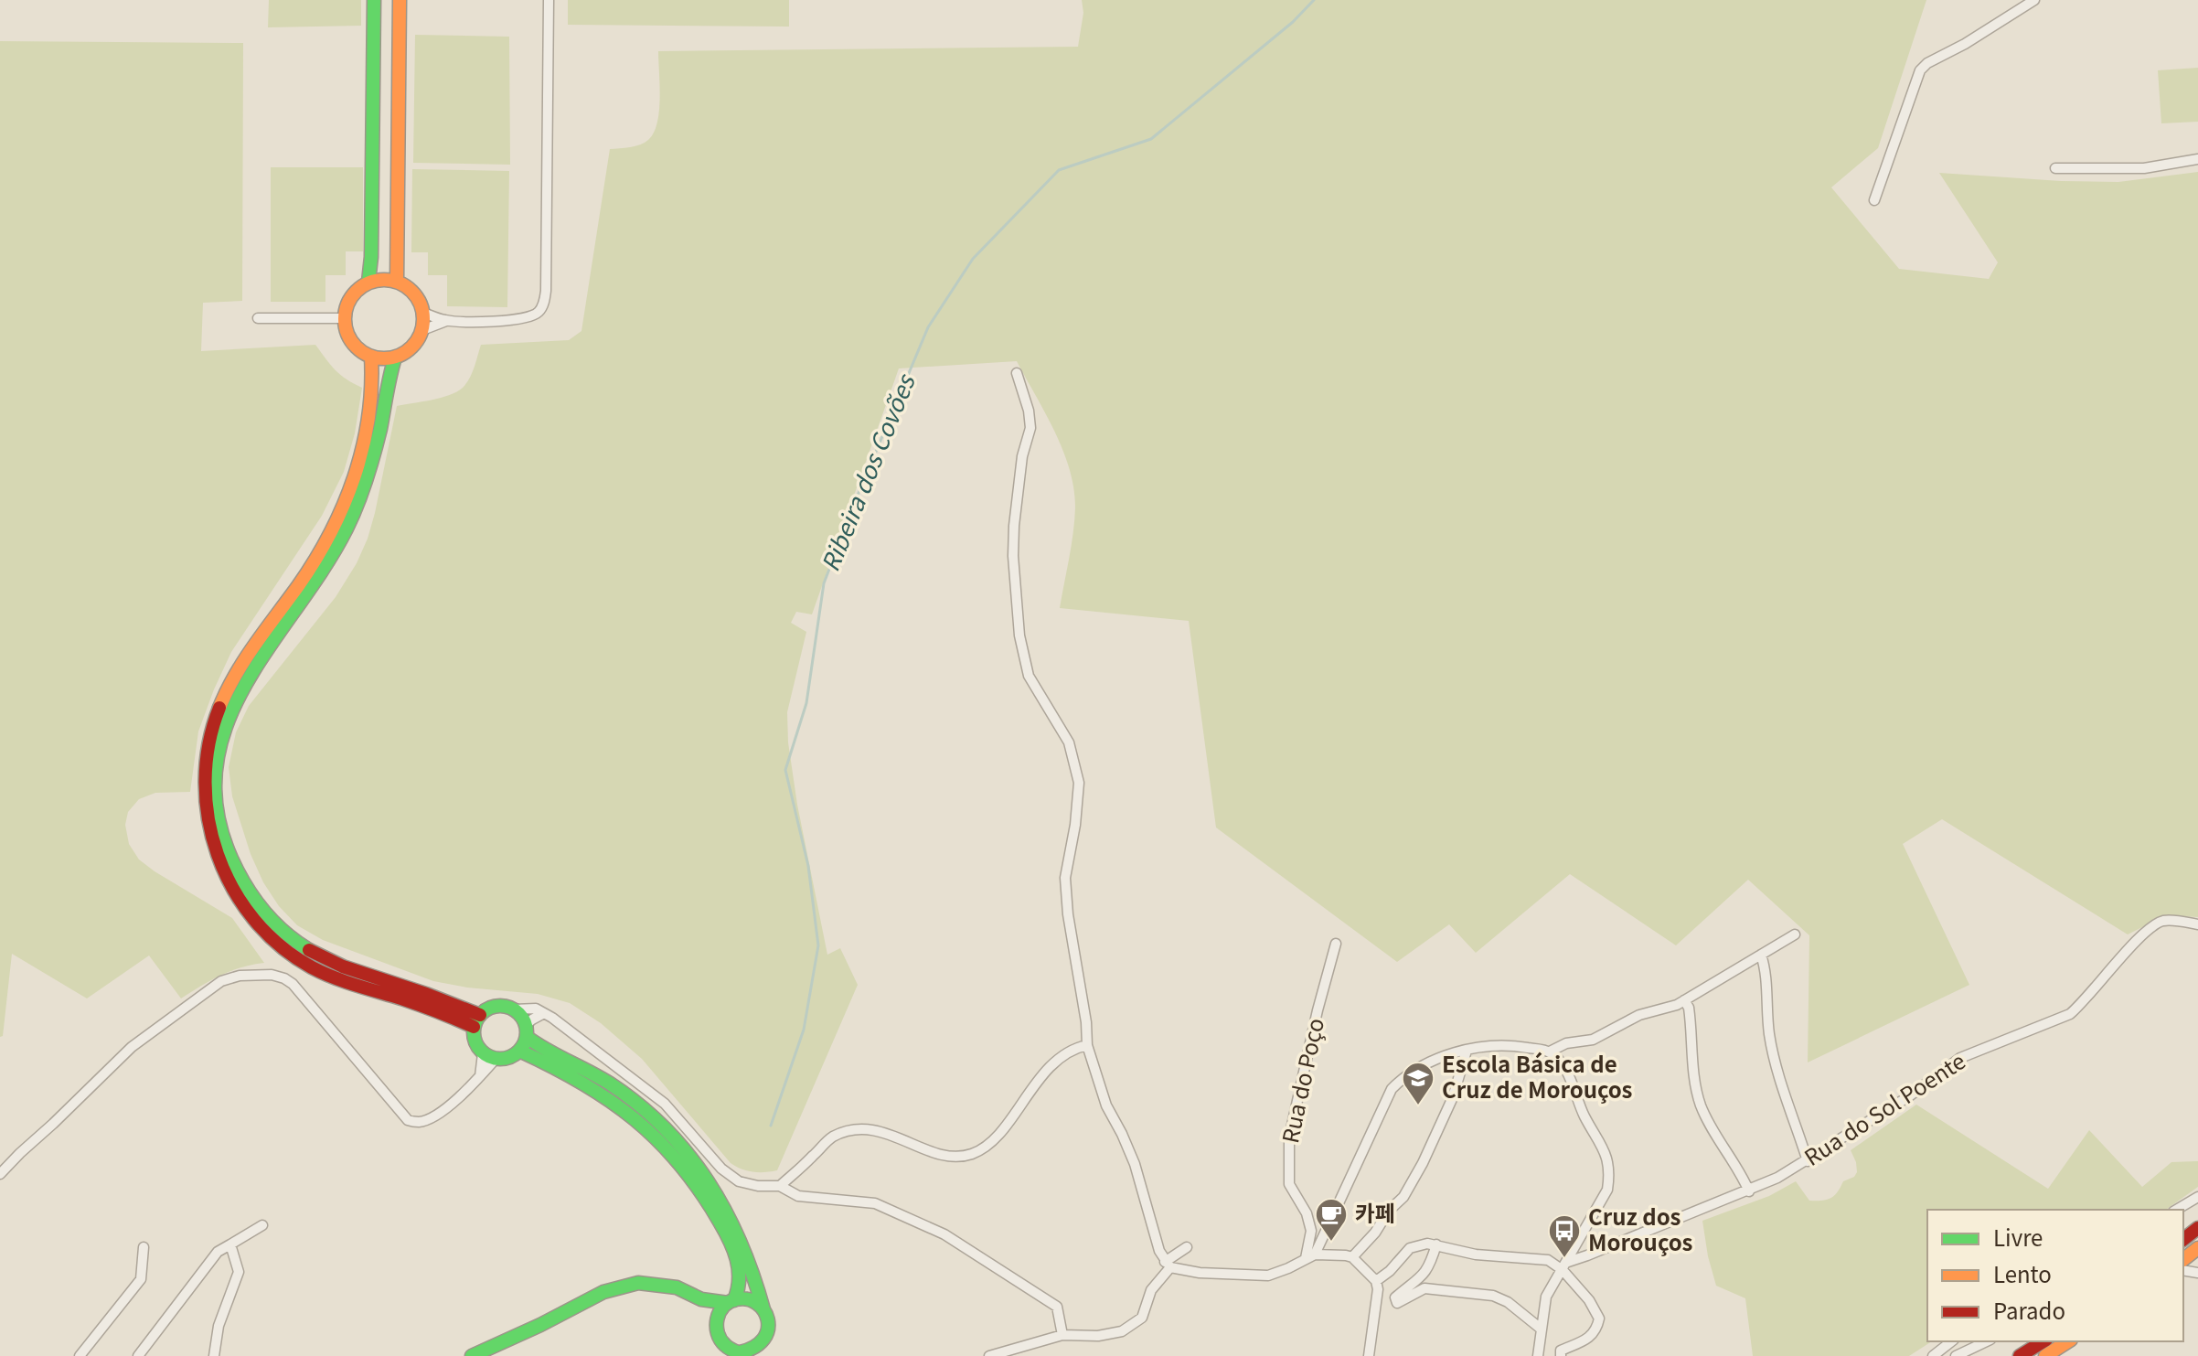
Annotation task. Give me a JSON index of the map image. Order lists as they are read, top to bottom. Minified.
{"streets":{"street":["Rua do Poço","Rua do Sol Poente"]},"water":["Ribeira dos Covões"],"places":{"school or university":["Escola Básica de Cruz de Morouços"],"cafe":["카페"],"bus stop":["Cruz dos Morouços"]},"legend":["Livre","Lento","Parado"]}
